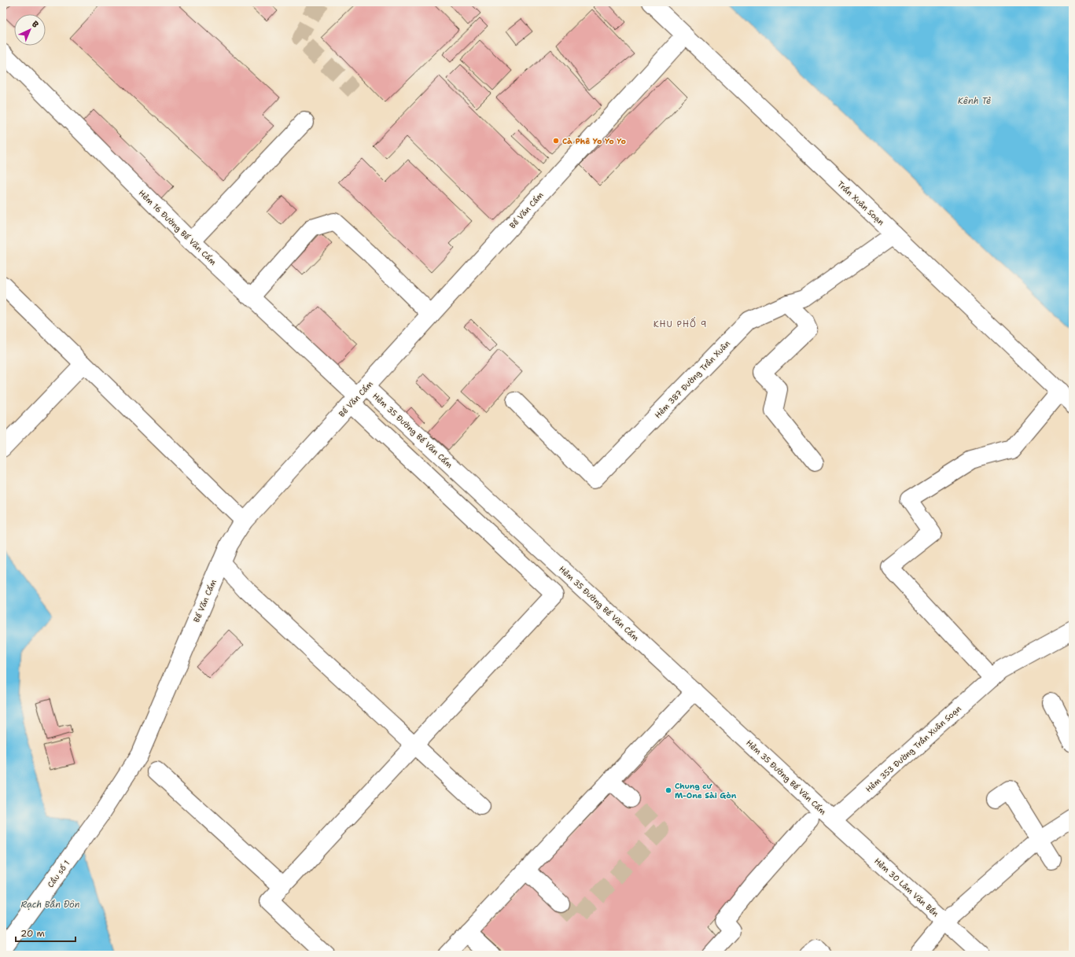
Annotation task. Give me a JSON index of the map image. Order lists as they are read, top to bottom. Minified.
{"streets":{"street":["Trần Xuân Soạn","Bế Văn Cấm","Hẻm 16 Đường Bế Văn Cấm","Hẻm 387 Đường Trần Xuân","Hẻm 35 Đường Bế Văn Cấm","Hẻm 353 Đường Trần Xuân Soạn","Cầu số 1","Hẻm 30 Lâm Văn Bền"]},"crossings":[["Trần Xuân Soạn","Bế Văn Cấm"],["Trần Xuân Soạn","Hẻm 387 Đường Trần Xuân"],["Bế Văn Cấm","Hẻm 16 Đường Bế Văn Cấm"],["Bế Văn Cấm","Hẻm 35 Đường Bế Văn Cấm"],["Bế Văn Cấm","Cầu số 1"],["Hẻm 16 Đường Bế Văn Cấm","Hẻm 35 Đường Bế Văn Cấm"],["Hẻm 35 Đường Bế Văn Cấm","Hẻm 353 Đường Trần Xuân Soạn"],["Hẻm 35 Đường Bế Văn Cấm","Hẻm 30 Lâm Văn Bền"],["Hẻm 353 Đường Trần Xuân Soạn","Hẻm 30 Lâm Văn Bền"]],"districts":["KHU PHỐ 9"],"water":["Kênh Tẻ","Rạch Bần Đôn"],"places":["Cà Phê Yo Yo Yo","Chung cư M-One Sài Gòn"],"scale_bar":"20 m","north":"top right"}
